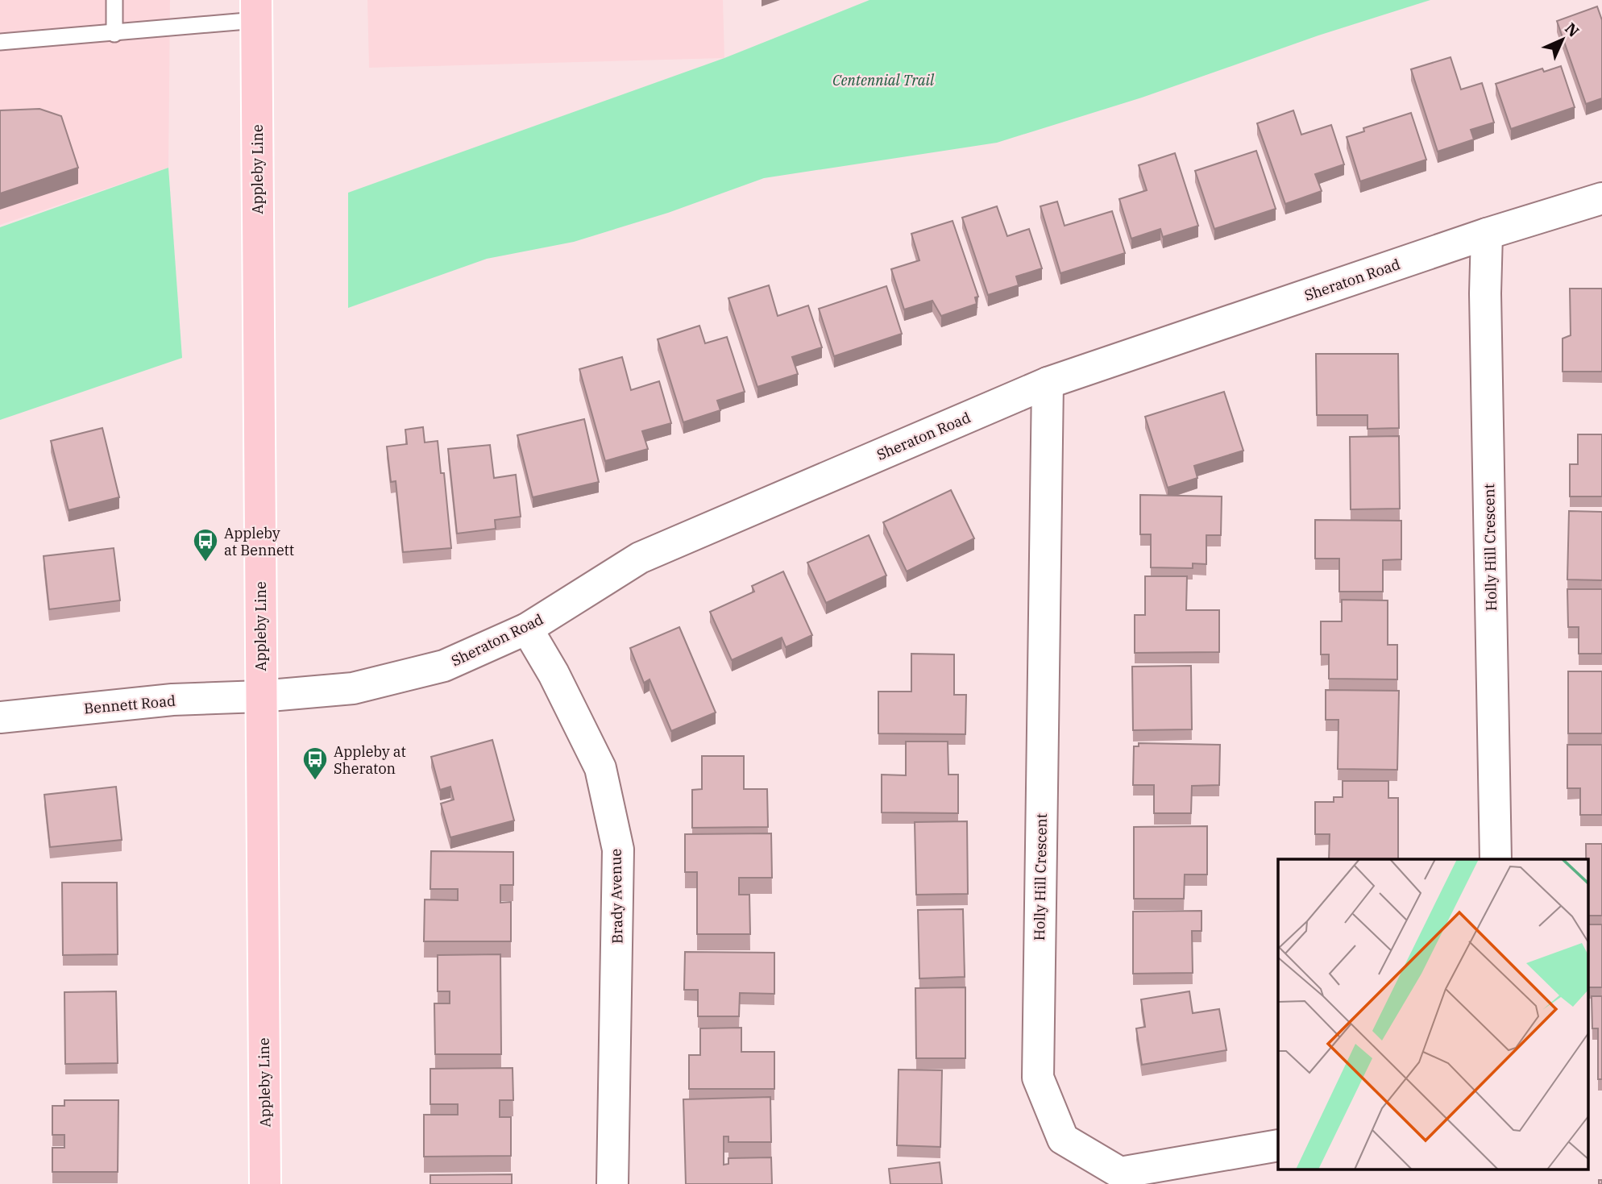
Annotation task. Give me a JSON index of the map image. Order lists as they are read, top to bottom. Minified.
{"streets":{"main road":["Appleby Line"],"street":["Sheraton Road","Holly Hill Crescent","Bennett Road","Brady Avenue"]},"crossings":[["Appleby Line","Sheraton Road"],["Appleby Line","Bennett Road"],["Sheraton Road","Holly Hill Crescent"],["Sheraton Road","Bennett Road"],["Sheraton Road","Brady Avenue"]],"parks":["Centennial Trail"],"places":{"bus stop":["Appleby at Bennett","Appleby at Sheraton"]},"north":"top right"}
